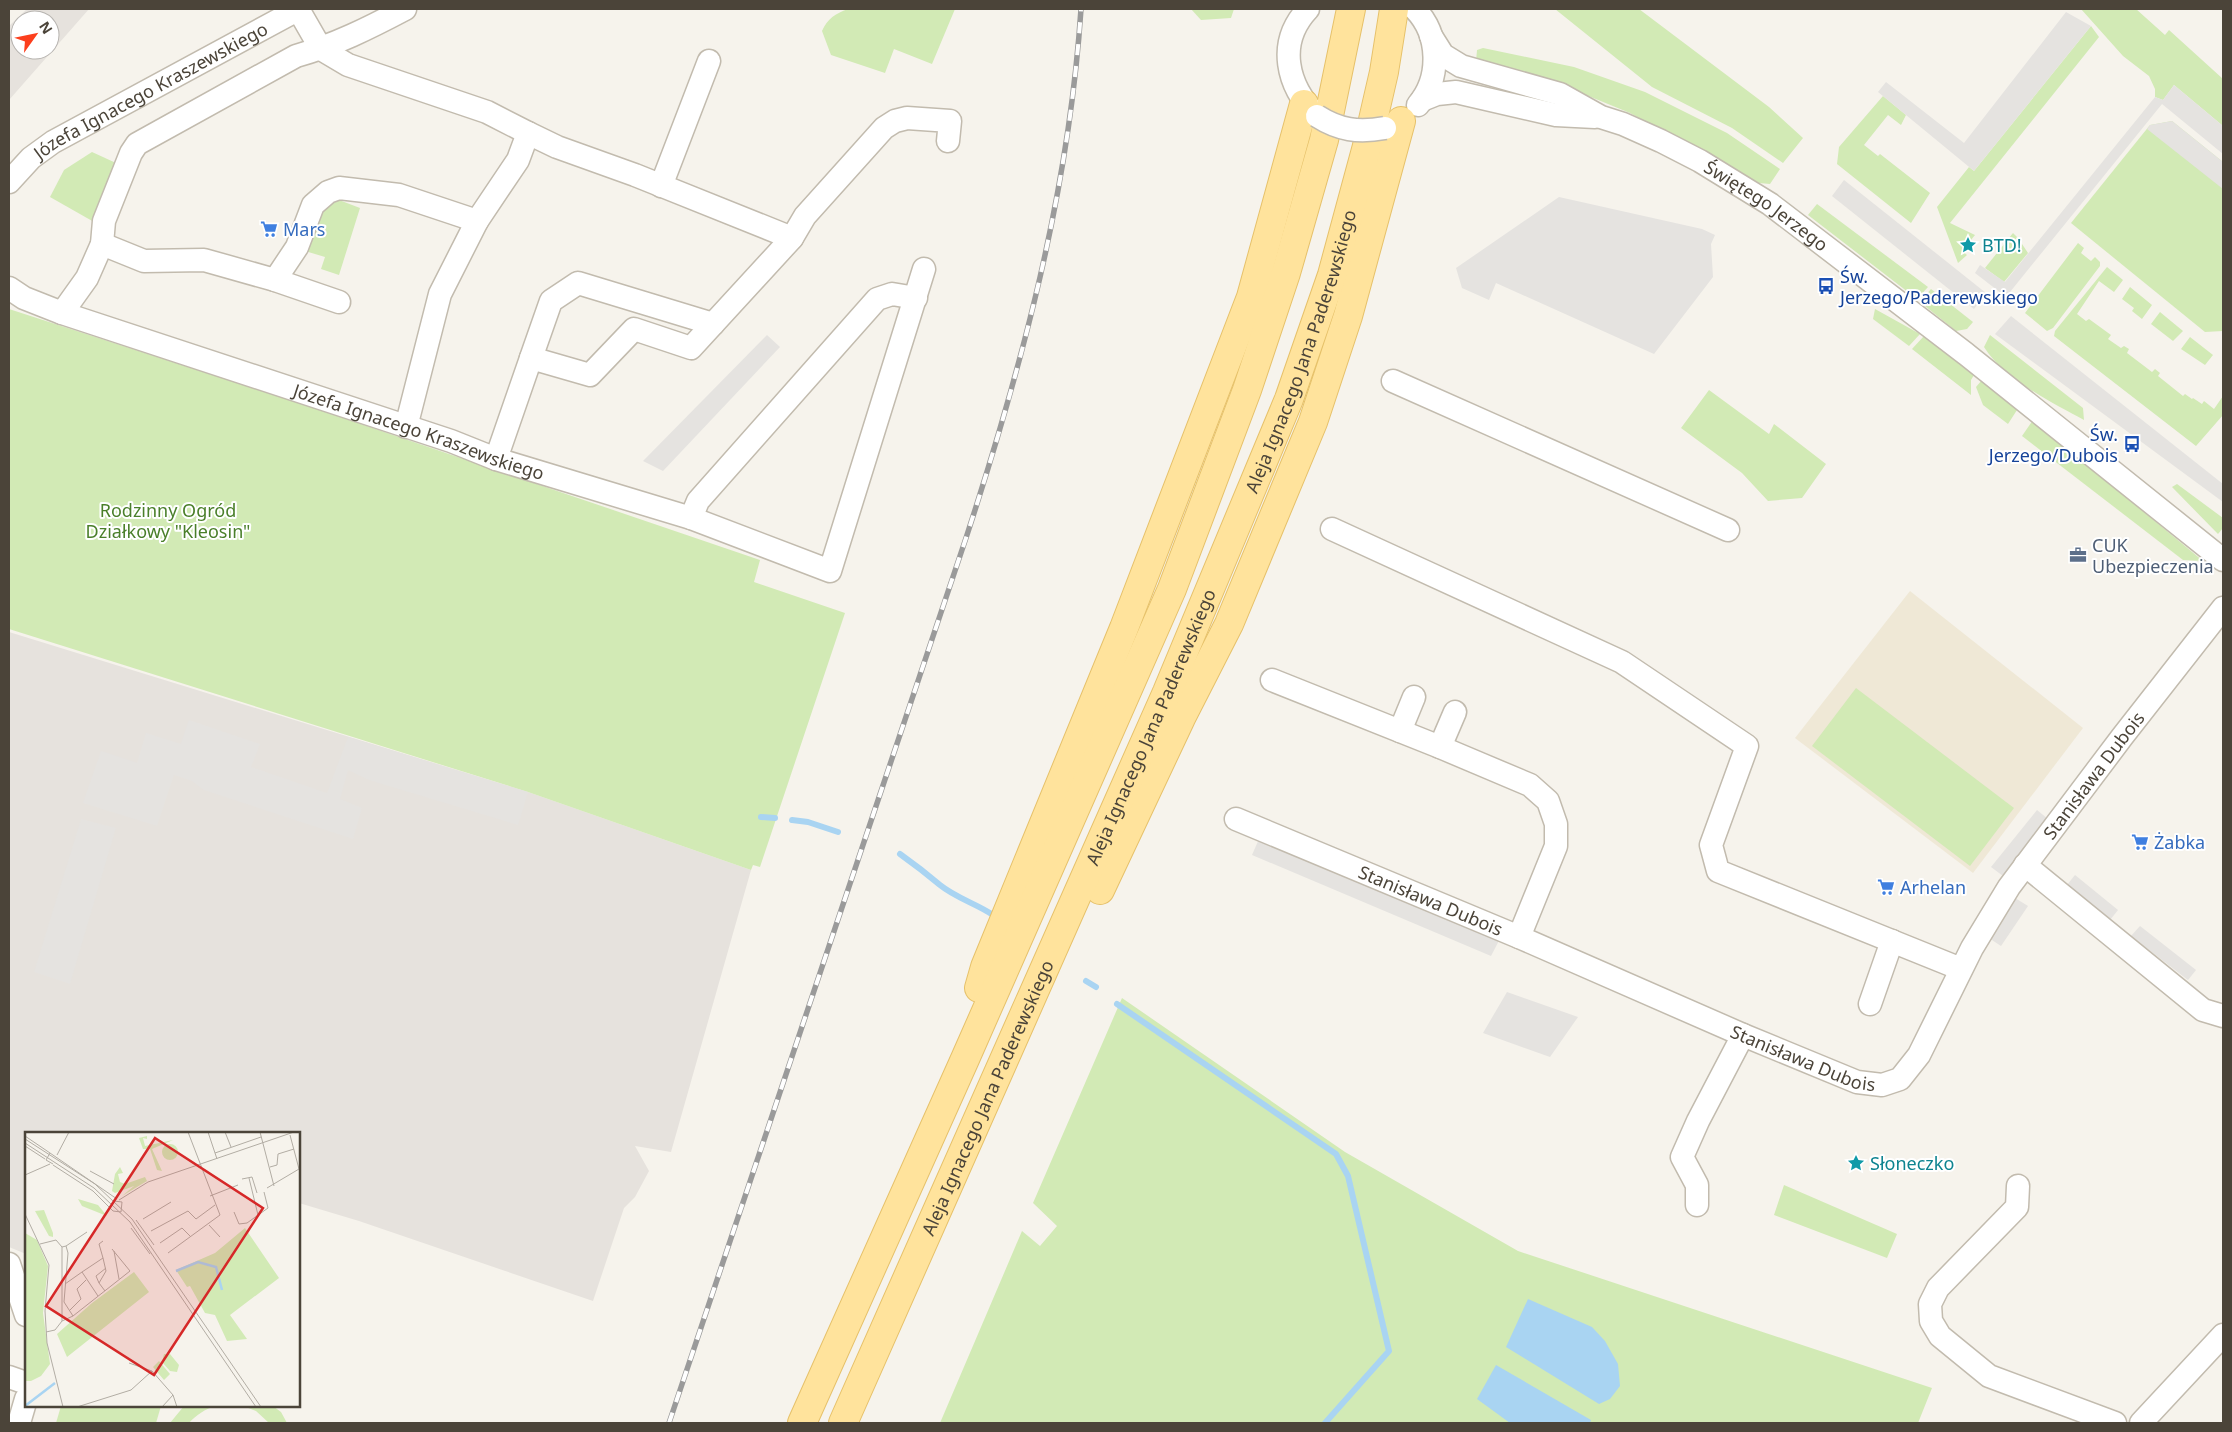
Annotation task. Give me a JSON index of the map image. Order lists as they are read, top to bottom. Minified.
{"streets":{"main road":["Aleja Ignacego Jana Paderewskiego"],"street":["Józefa Ignacego Kraszewskiego","Świętego Jerzego","Stanisława Dubois"]},"parks":["Rodzinny Ogród Działkowy \"Kleosin\""],"places":{"supermarket":["Mars","Żabka","Arhelan"],"place":["BTD!","Słoneczko"],"bus stop":["Św. Jerzego/Paderewskiego","Św. Jerzego/Dubois"],"office":["CUK Ubezpieczenia"]},"north":"top right"}
